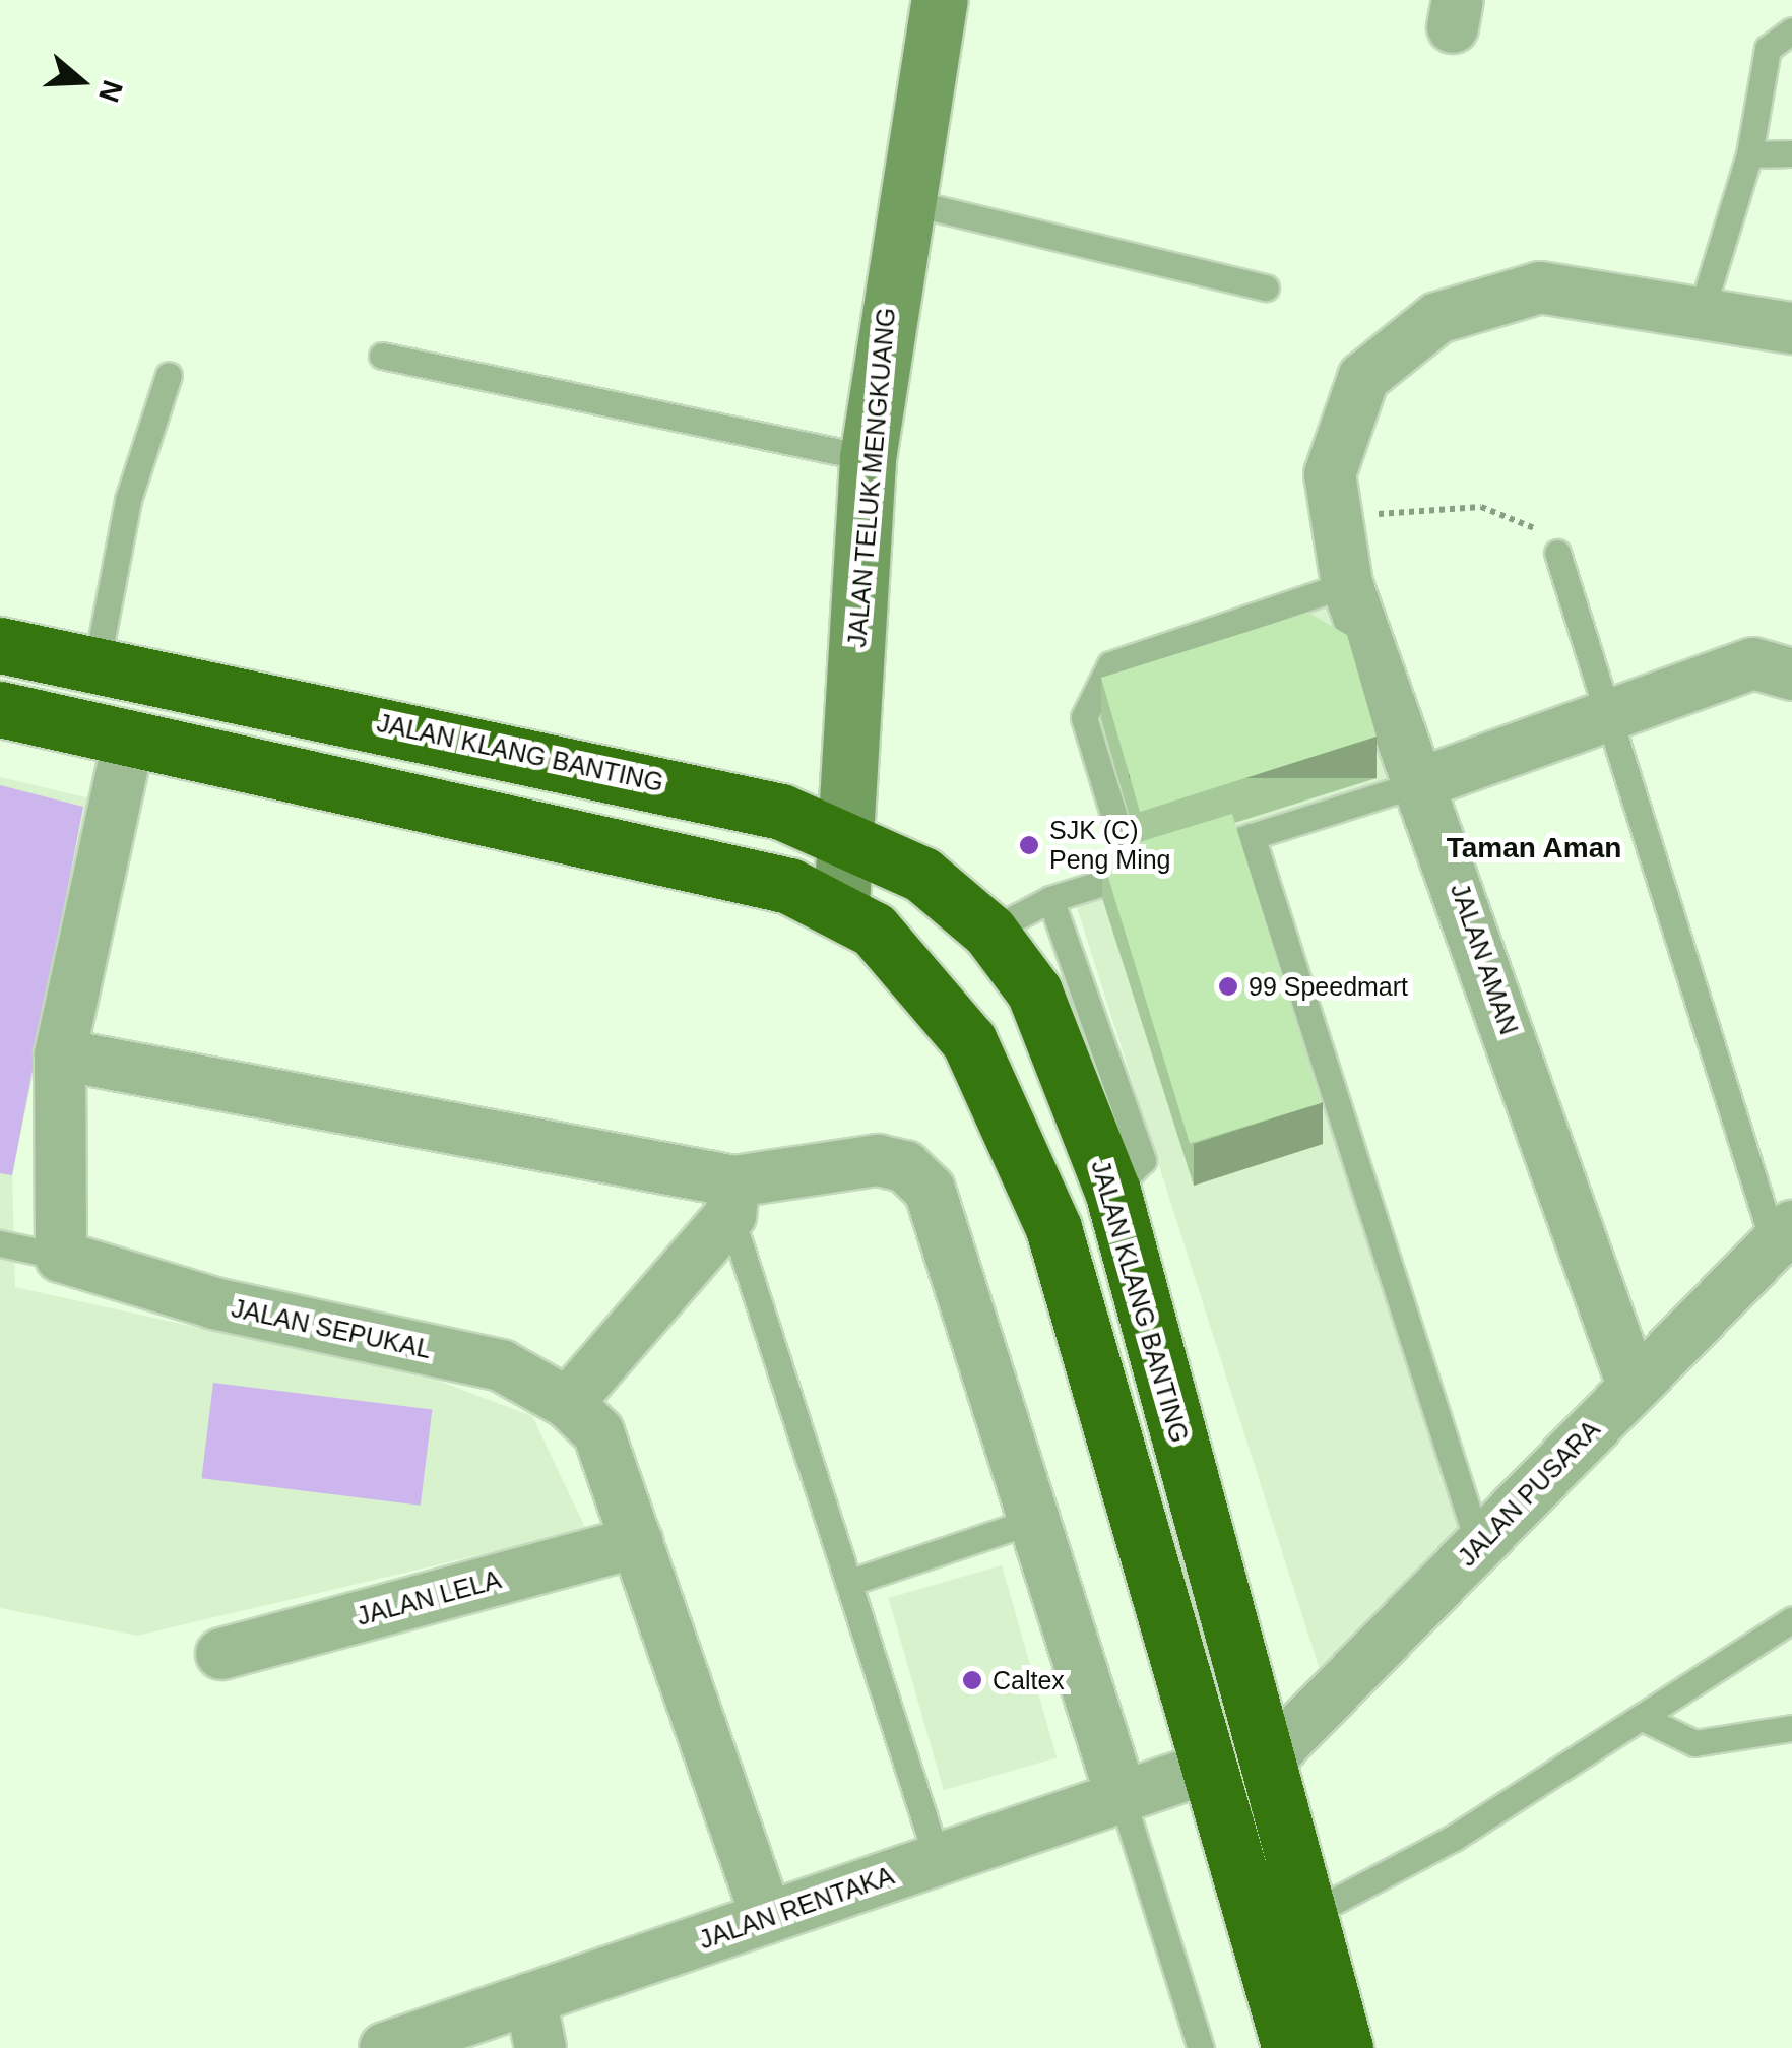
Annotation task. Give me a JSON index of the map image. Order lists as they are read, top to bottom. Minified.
{"streets":{"highway":["JALAN KLANG BANTING"],"street":["JALAN TELUK MENGKUANG","JALAN AMAN","JALAN SEPUKAL","JALAN PUSARA","JALAN LELA","JALAN RENTAKA"]},"crossings":[["JALAN TELUK MENGKUANG","JALAN KLANG BANTING"],["JALAN KLANG BANTING","JALAN PUSARA"],["JALAN AMAN","JALAN PUSARA"],["JALAN SEPUKAL","JALAN LELA"],["JALAN SEPUKAL","JALAN RENTAKA"]],"districts":["Taman Aman"],"places":["SJK (C) Peng Ming","99 Speedmart","Caltex"],"north":"right"}
